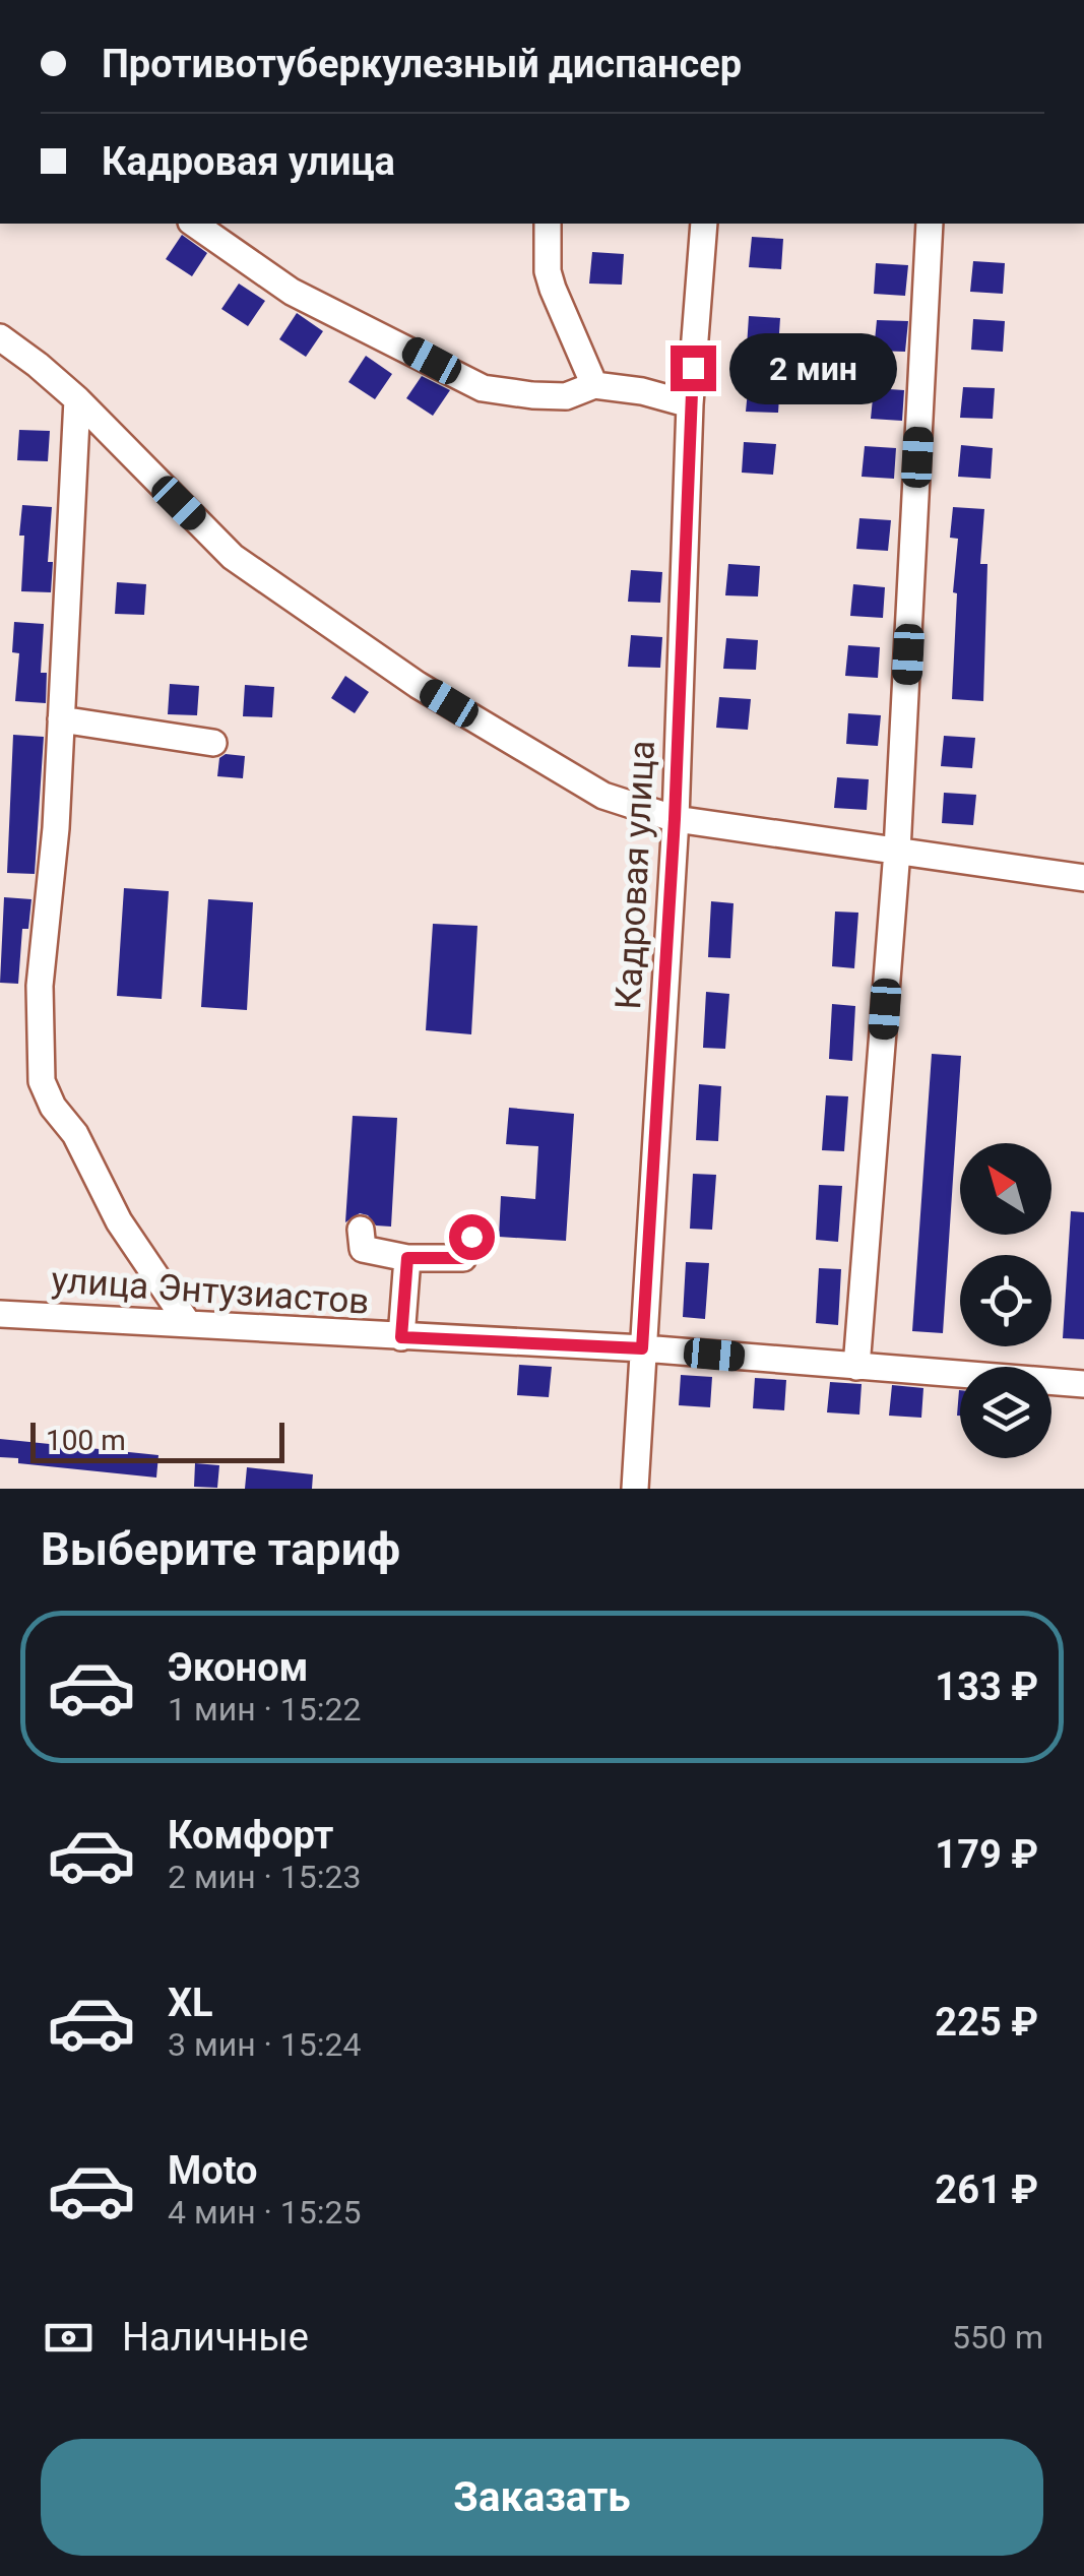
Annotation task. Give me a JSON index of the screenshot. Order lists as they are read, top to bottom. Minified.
{"streets":{"street":["Кадровая улица","улица Энтузиастов"]},"crossings":[["Кадровая улица","улица Энтузиастов"]],"scale_bar":"100 m","north":"top left","page":{"banner":["Противотуберкулезный диспансер","Кадровая улица"],"bubble":"2 мин","scale":"100 m","heading":"Выберите тариф","list":[{"name":"Эконом","note":"1 мин · 15:22","value":"133 ₽"},{"name":"Комфорт","note":"2 мин · 15:23","value":"179 ₽"},{"name":"XL","note":"3 мин · 15:24","value":"225 ₽"},{"name":"Moto","note":"4 мин · 15:25","value":"261 ₽"}],"pay":["Наличные","550 m"],"buttons":"Заказать"}}
